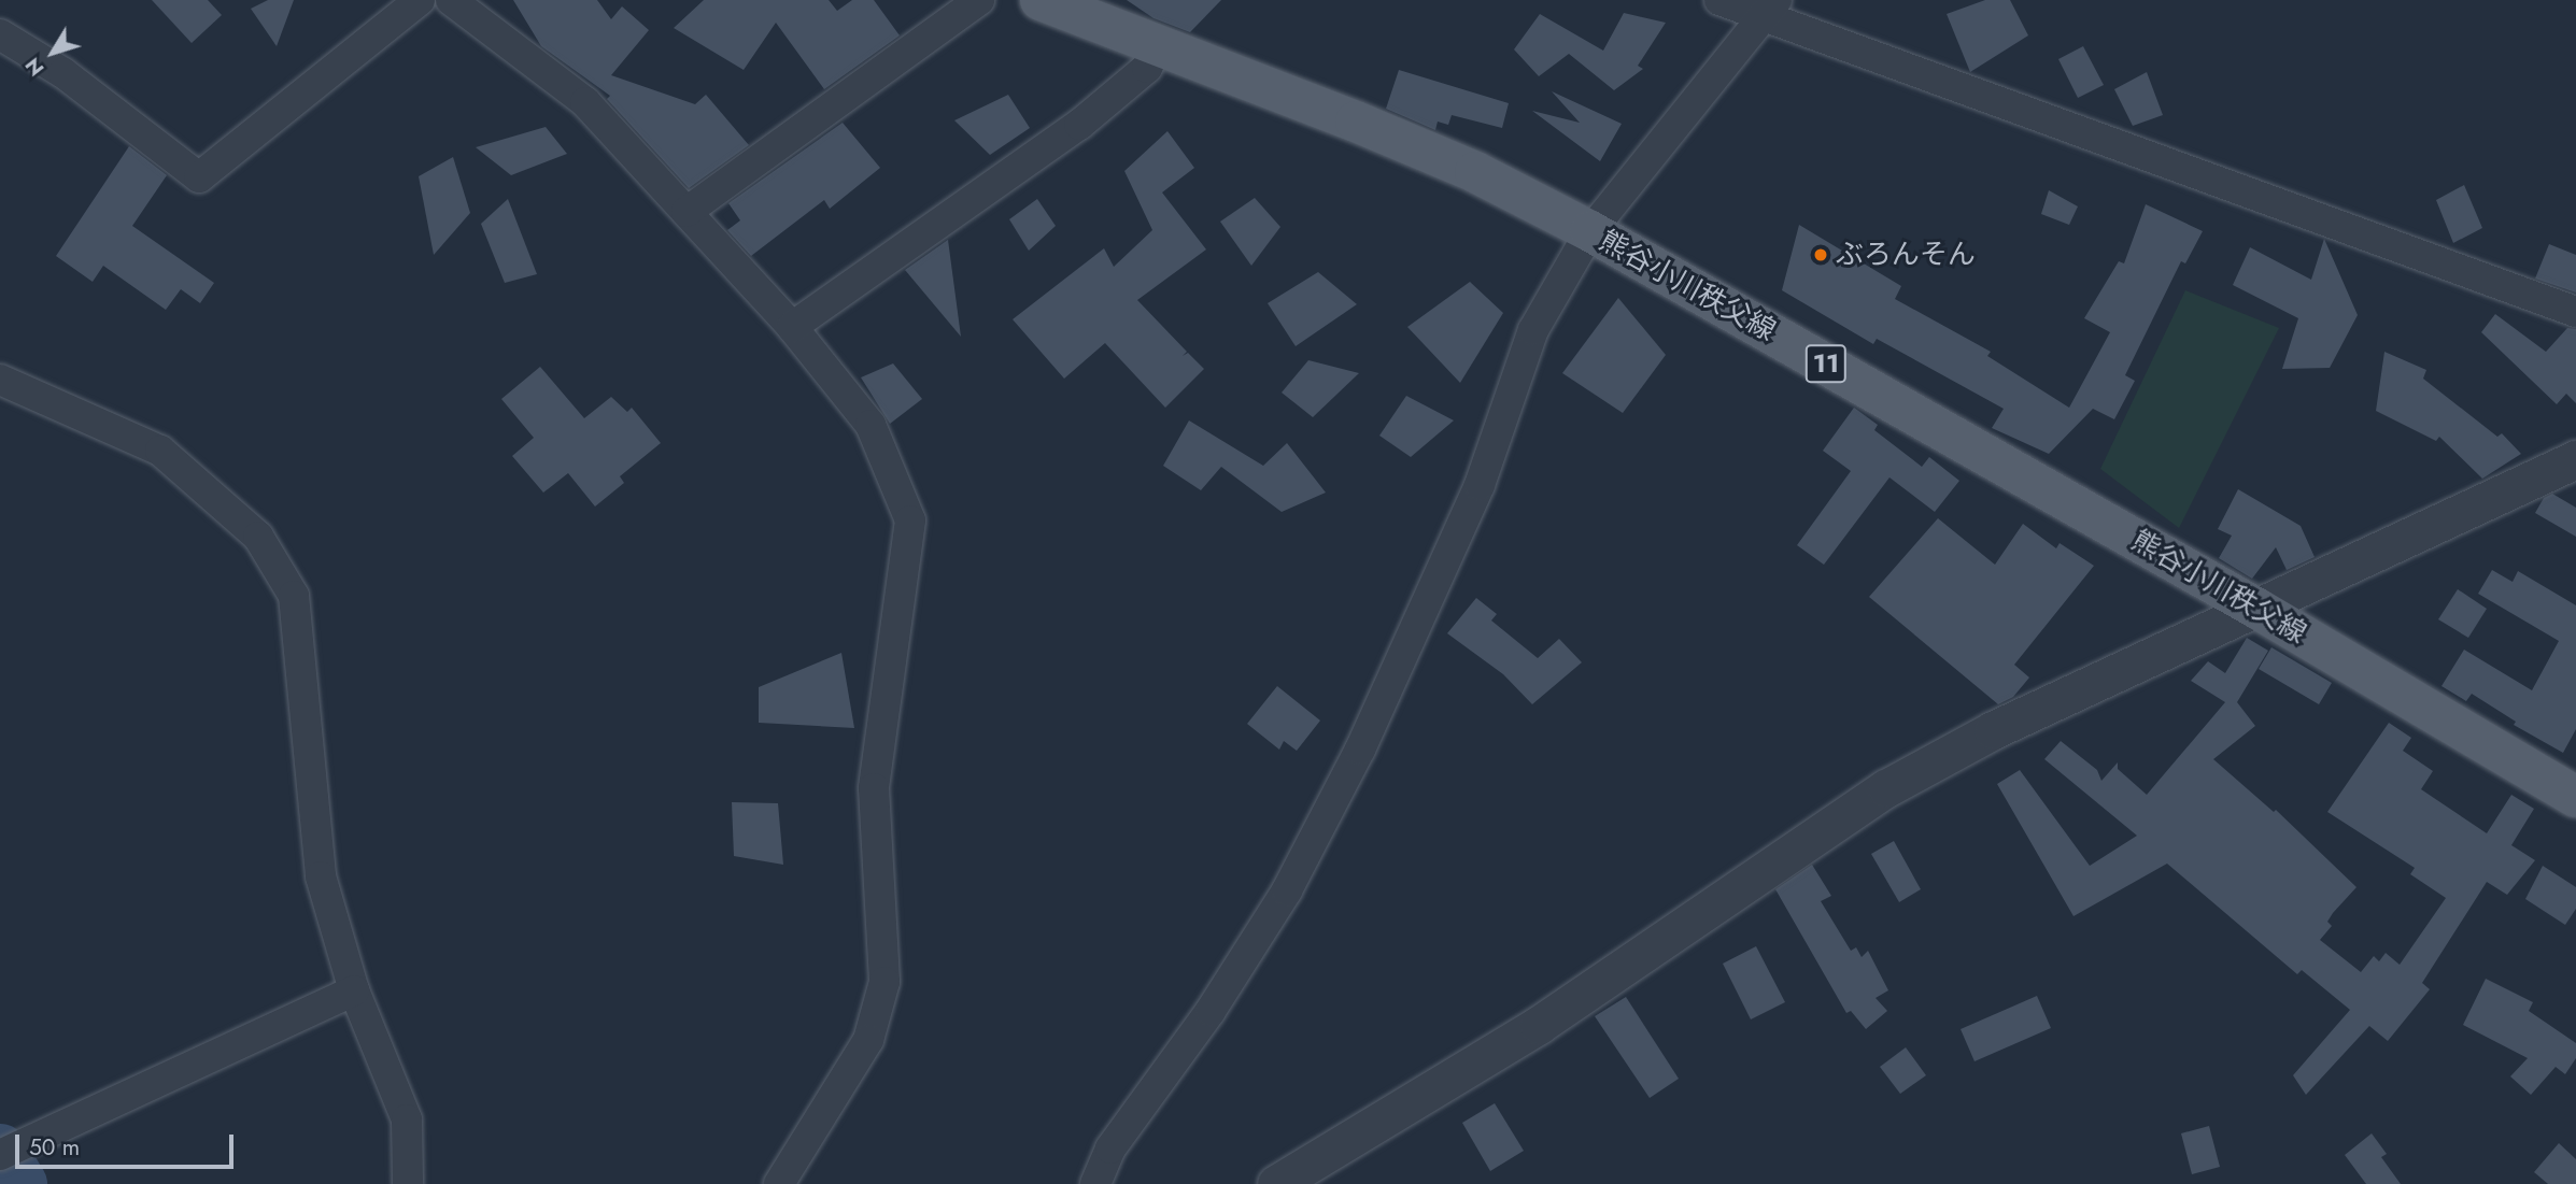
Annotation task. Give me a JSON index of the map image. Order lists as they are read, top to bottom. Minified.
{"streets":{"main road":["熊谷小川秩父線","11"]},"places":["ぶろんそん"],"scale_bar":"50 m","north":"bottom left"}
